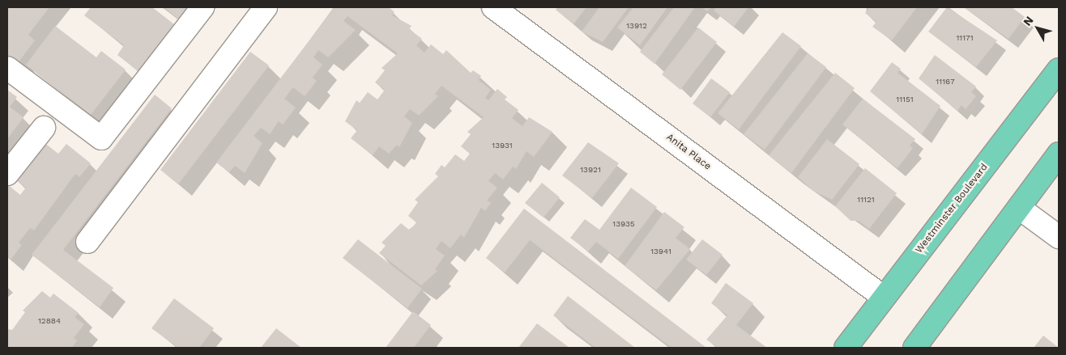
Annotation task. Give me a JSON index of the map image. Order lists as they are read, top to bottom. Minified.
{"streets":{"main road":["Westminster Boulevard"],"street":["Anita Place"]},"crossings":[["Anita Place","Westminster Boulevard"]],"house_numbers":["13912","11171","11167","11151","13931","13921","11121","13935","13941","12884"],"north":"top left"}
